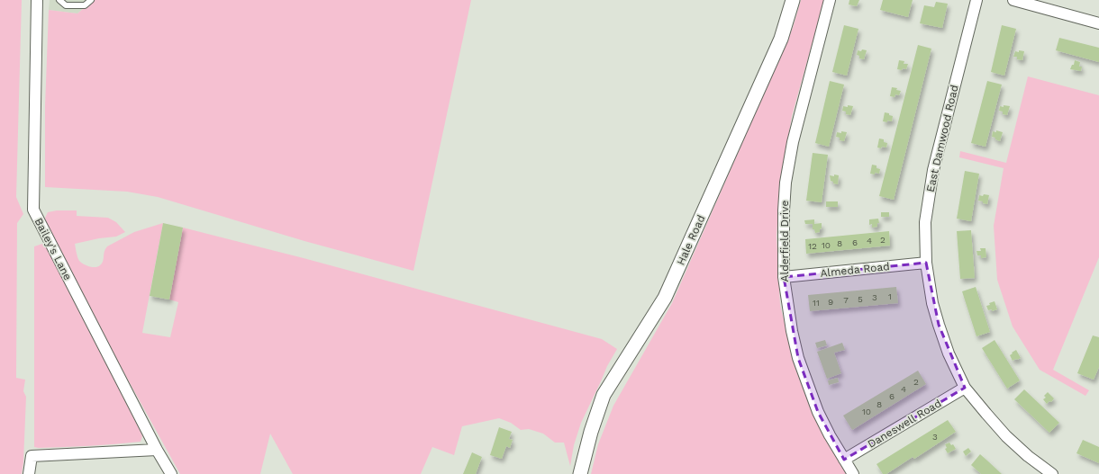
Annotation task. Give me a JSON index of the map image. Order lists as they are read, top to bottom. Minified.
{"streets":{"street":["East Damwood Road","Hale Road","Alderfield Drive","Bailey's Lane","Almeda Road","Daneswell Road"]},"crossings":[["East Damwood Road","Almeda Road"],["East Damwood Road","Daneswell Road"],["Alderfield Drive","Almeda Road"],["Alderfield Drive","Daneswell Road"]],"house_numbers":["2","4","6","8","10","12","1","3","5","7","9","11","2","4","6","8","10","3"]}
